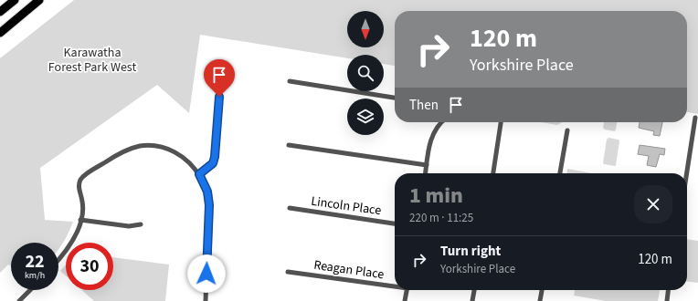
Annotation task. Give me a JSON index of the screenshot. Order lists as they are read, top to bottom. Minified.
{"streets":{"street":["Lincoln Place","Reagan Place"]},"parks":["Karawatha Forest Park West"],"north":"bottom","page":{"turn":["120 m","Yorkshire Place"],"then":"Then","heading":["1 min","220 m · 11:25"],"list":[{"name":"Turn right","note":"Yorkshire Place","value":"120 m"}],"speed":"22 km/h","limit":"30"}}
